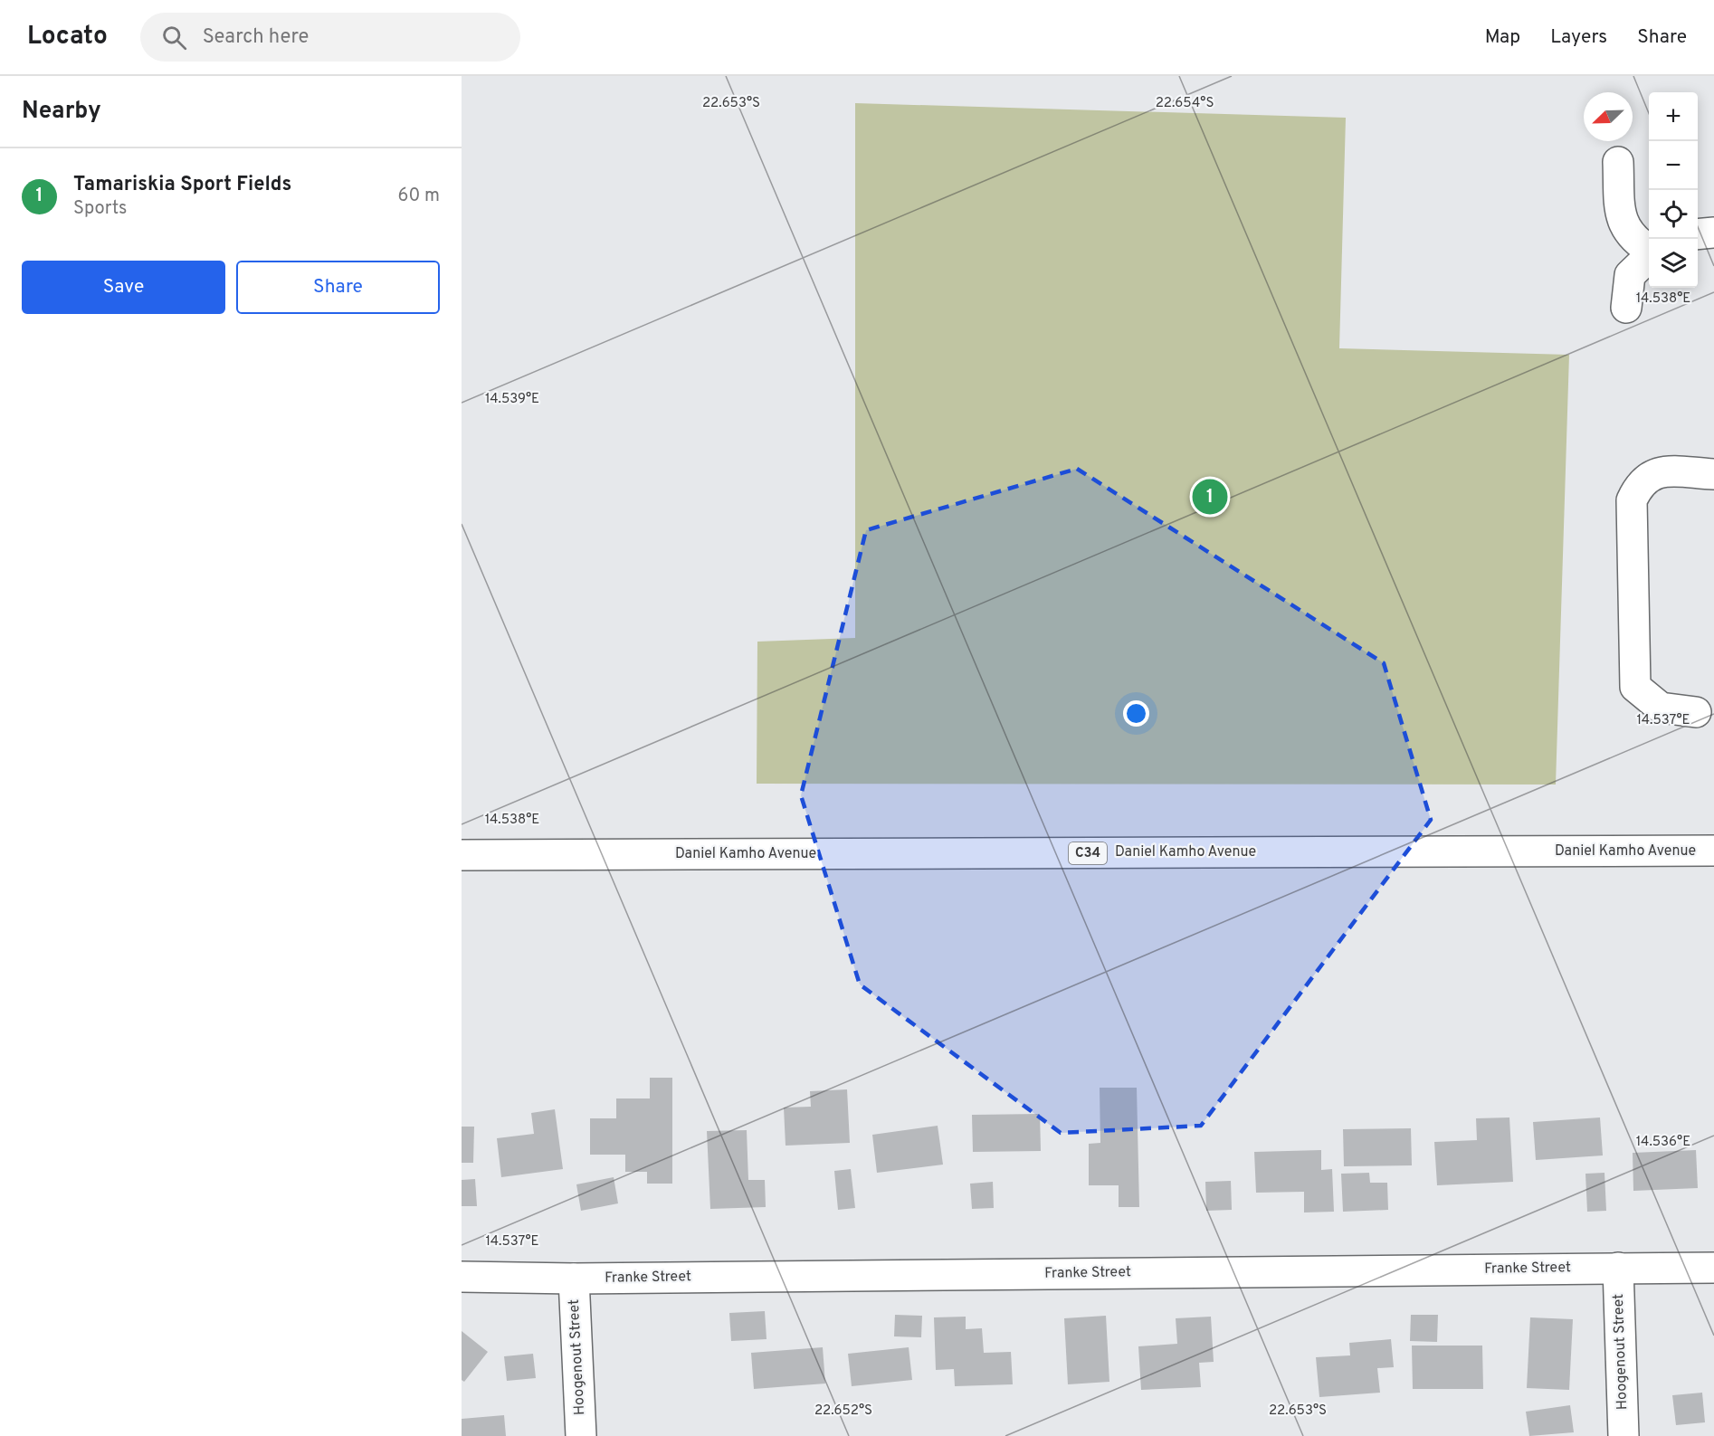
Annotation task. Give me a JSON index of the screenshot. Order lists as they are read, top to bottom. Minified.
{"streets":{"street":["Daniel Kamho Avenue","C34","Franke Street","Hoogenout Street"]},"crossings":[["Franke Street","Hoogenout Street"]],"north":"bottom left","page":{"header":"Locato","search":"Search here","nav":["Map","Layers","Share"],"heading":"Nearby","map_buttons":["+","−"],"list":[{"mark":"1","name":"Tamariskia Sport Fields","note":"Sports","value":"60 m"}],"buttons":["Save","Share"],"pins":"1"},"coordinates":["22.653°S","22.654°S","14.538°E","14.539°E","14.537°E","14.536°E","22.652°S"]}
